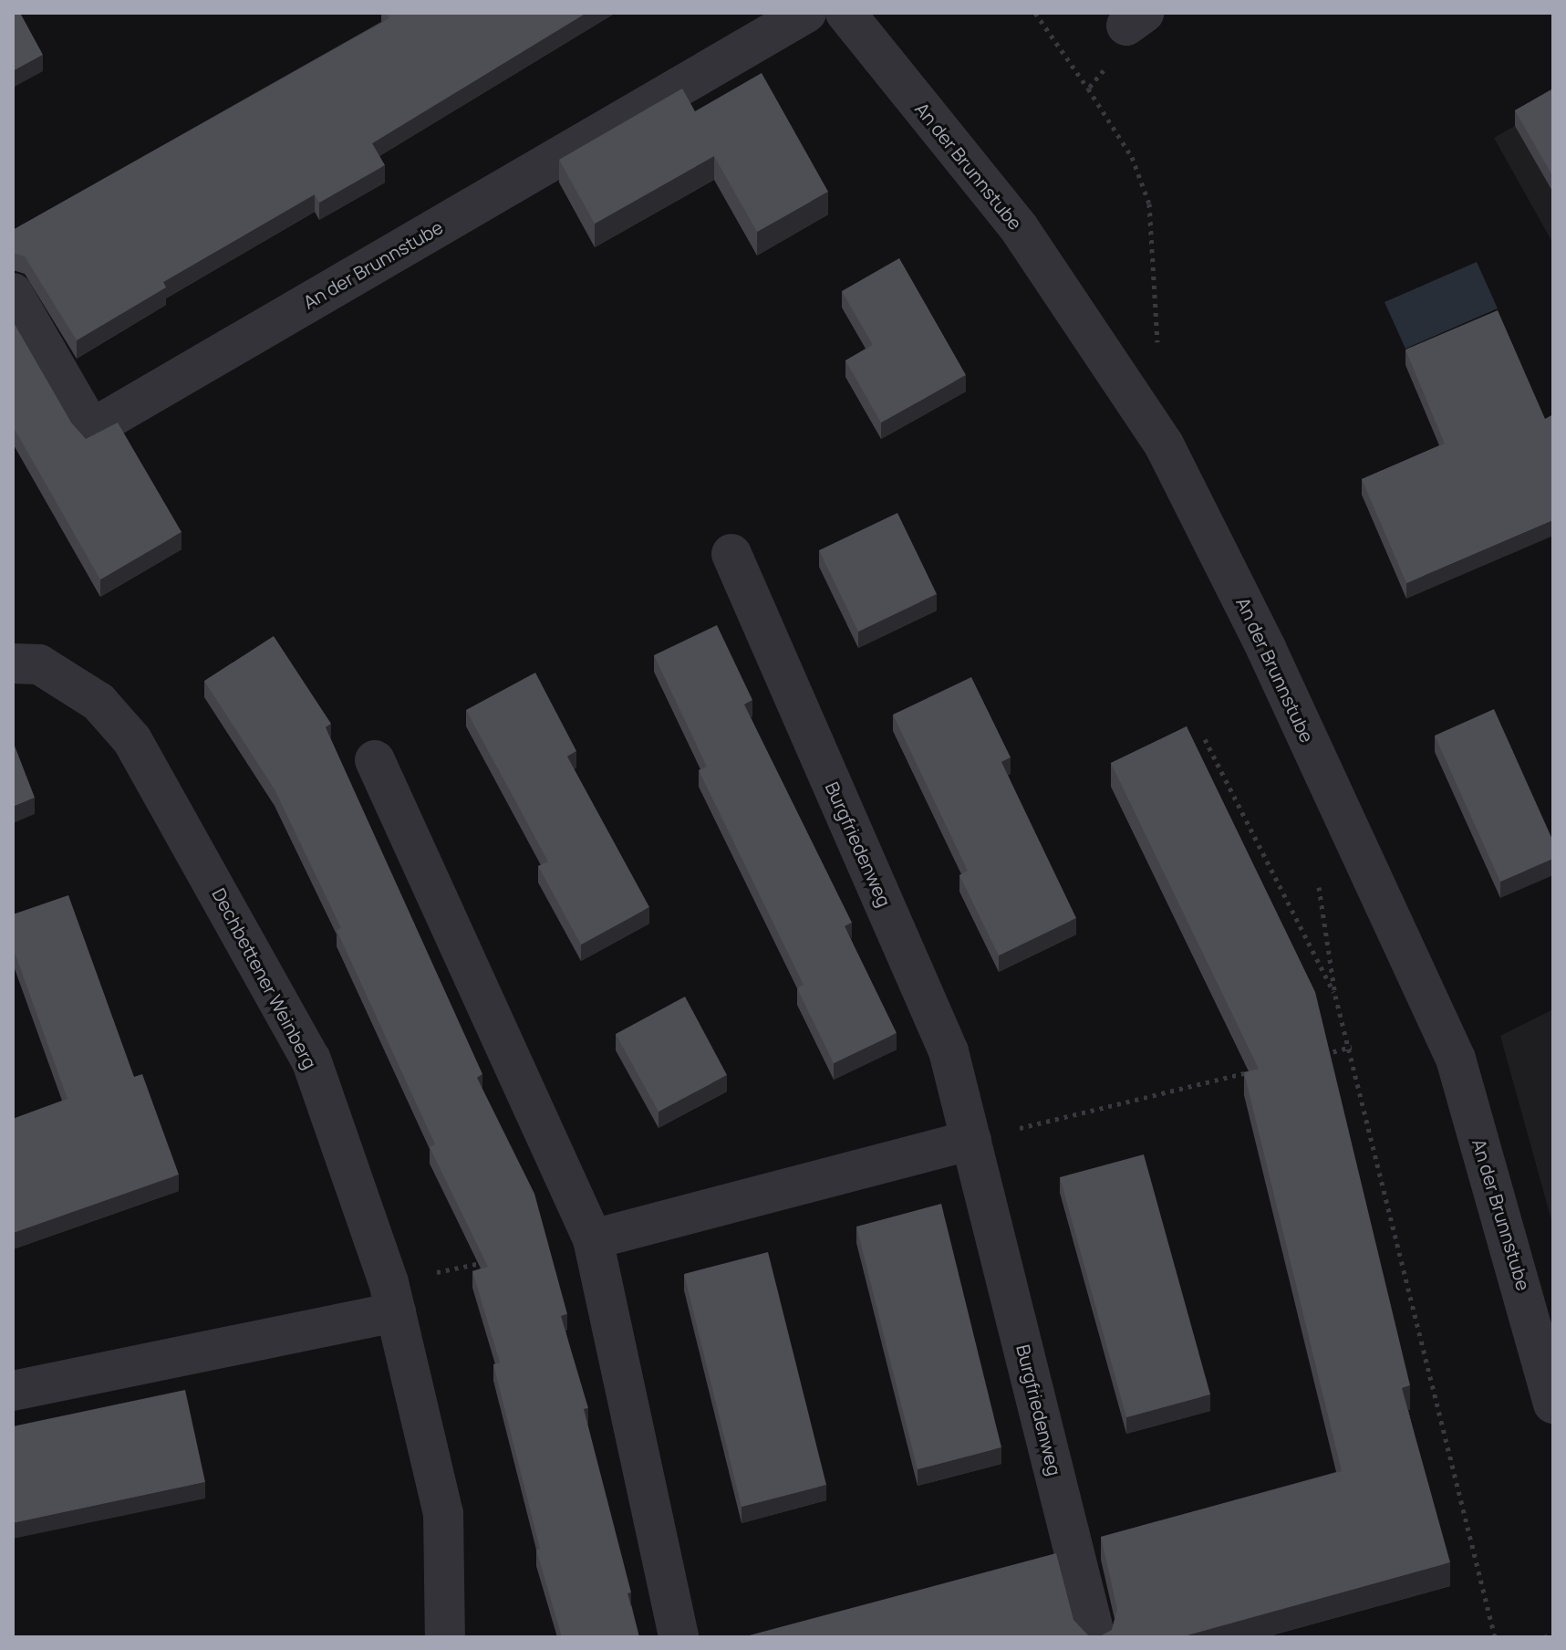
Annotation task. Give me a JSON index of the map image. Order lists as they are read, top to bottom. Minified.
{"streets":{"street":["An der Brunnstube","Burgfriedenweg","Dechbettener Weinberg"]}}
